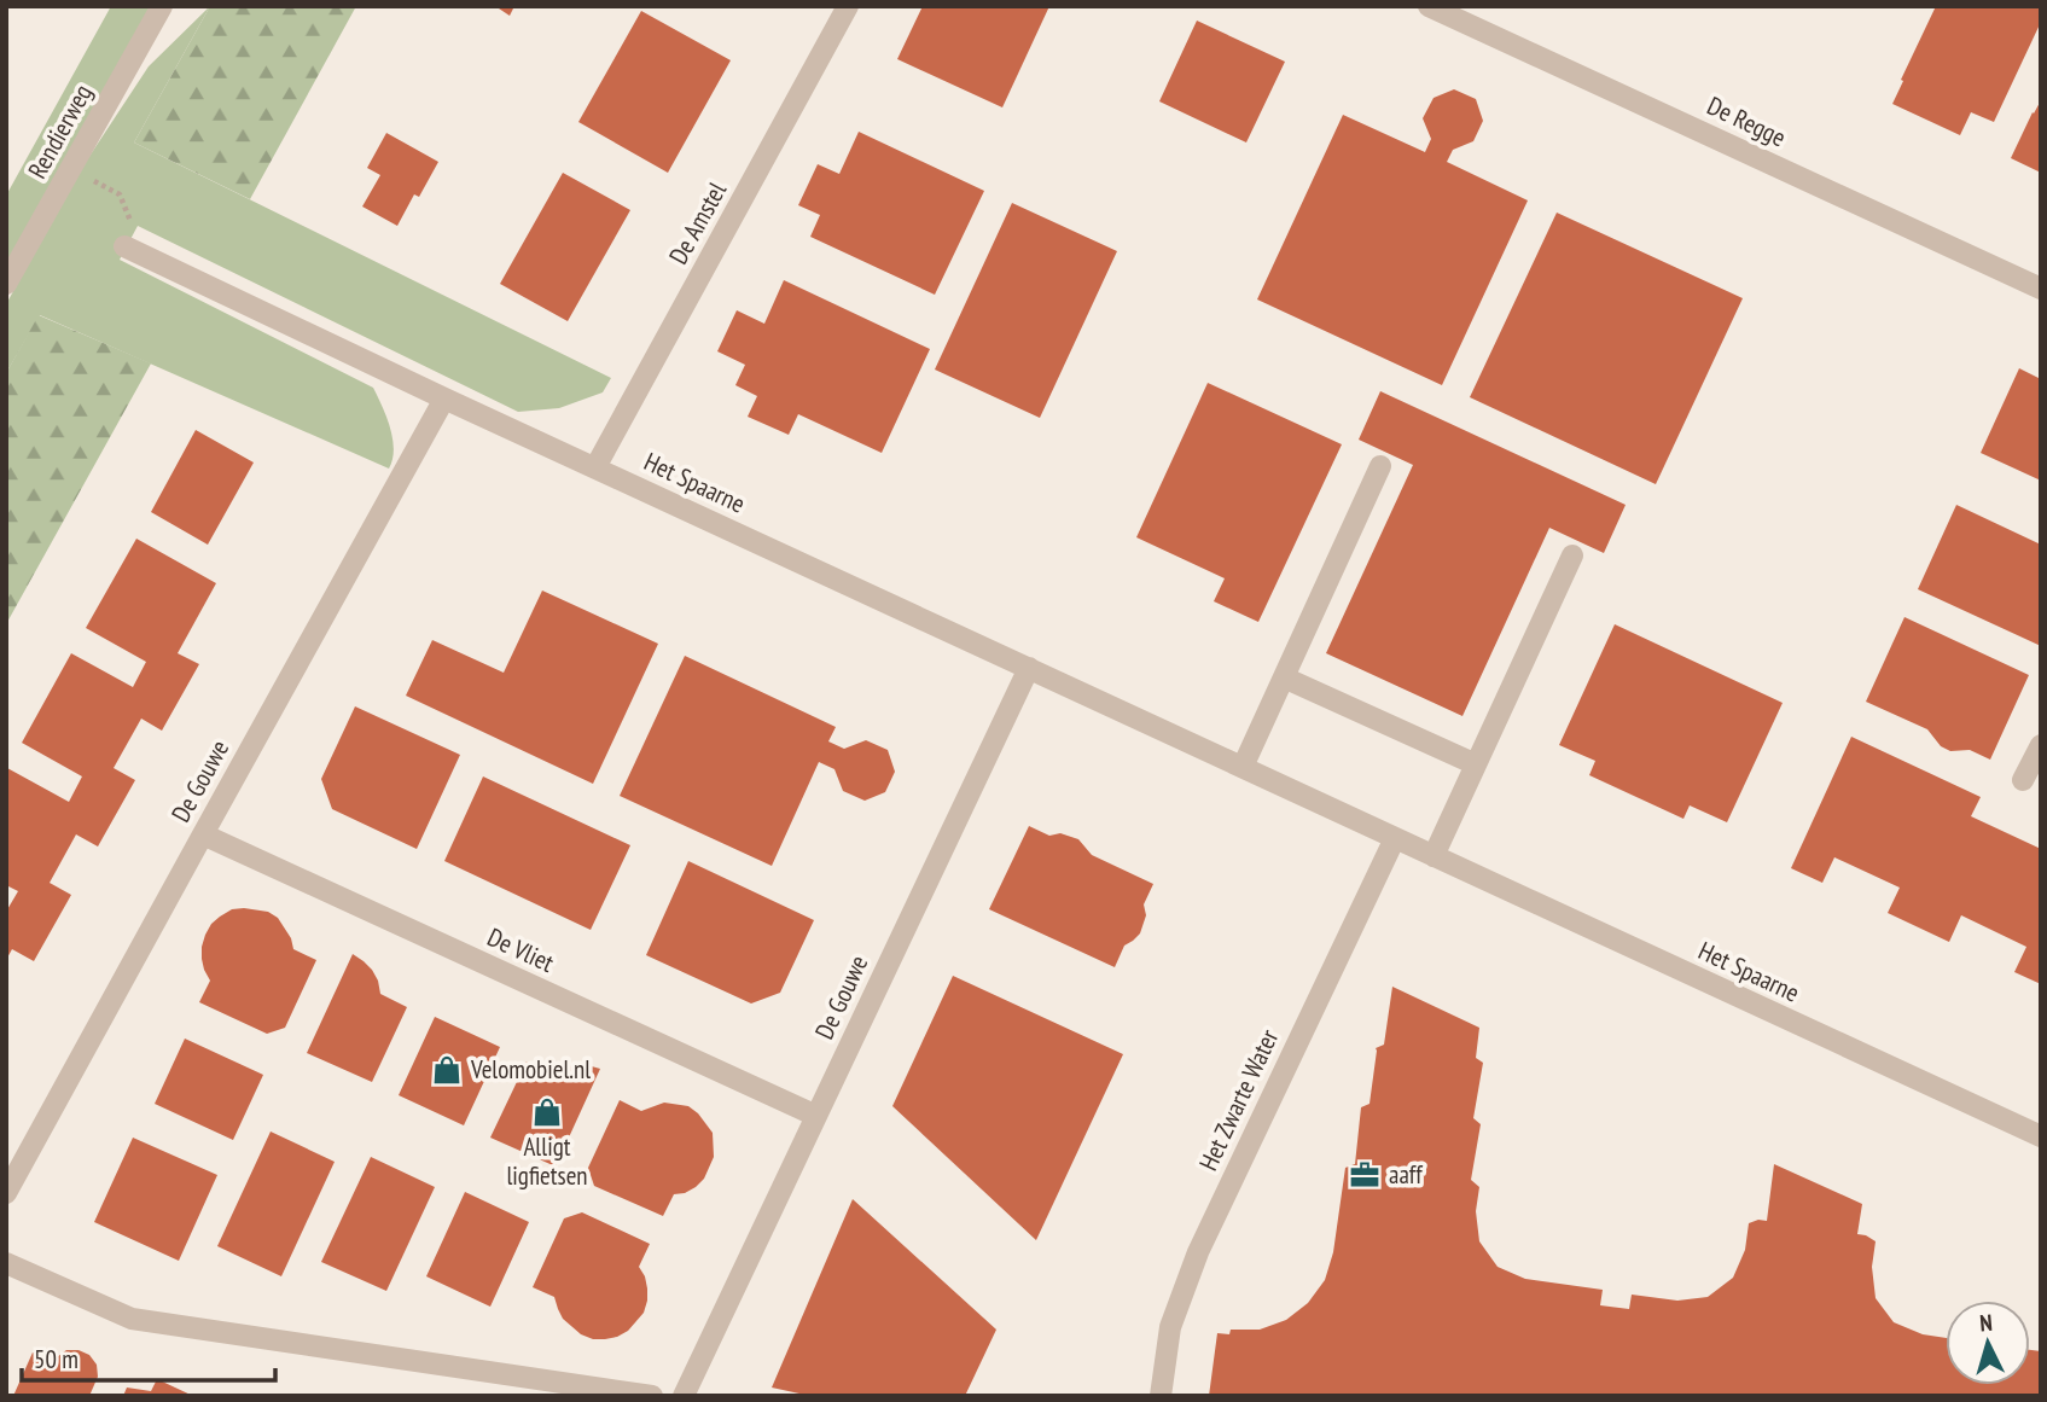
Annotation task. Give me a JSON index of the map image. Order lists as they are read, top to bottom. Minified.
{"streets":{"street":["De Regge","Rendierweg","De Amstel","Het Spaarne","De Gouwe","De Vliet","Het Zwarte Water"]},"crossings":[["De Amstel","Het Spaarne"],["Het Spaarne","De Gouwe"],["Het Spaarne","Het Zwarte Water"],["De Gouwe","De Vliet"]],"places":{"shop":["Velomobiel.nl","Alligt ligfietsen"],"office":["aaff"]},"scale_bar":"50 m","north":"top"}
